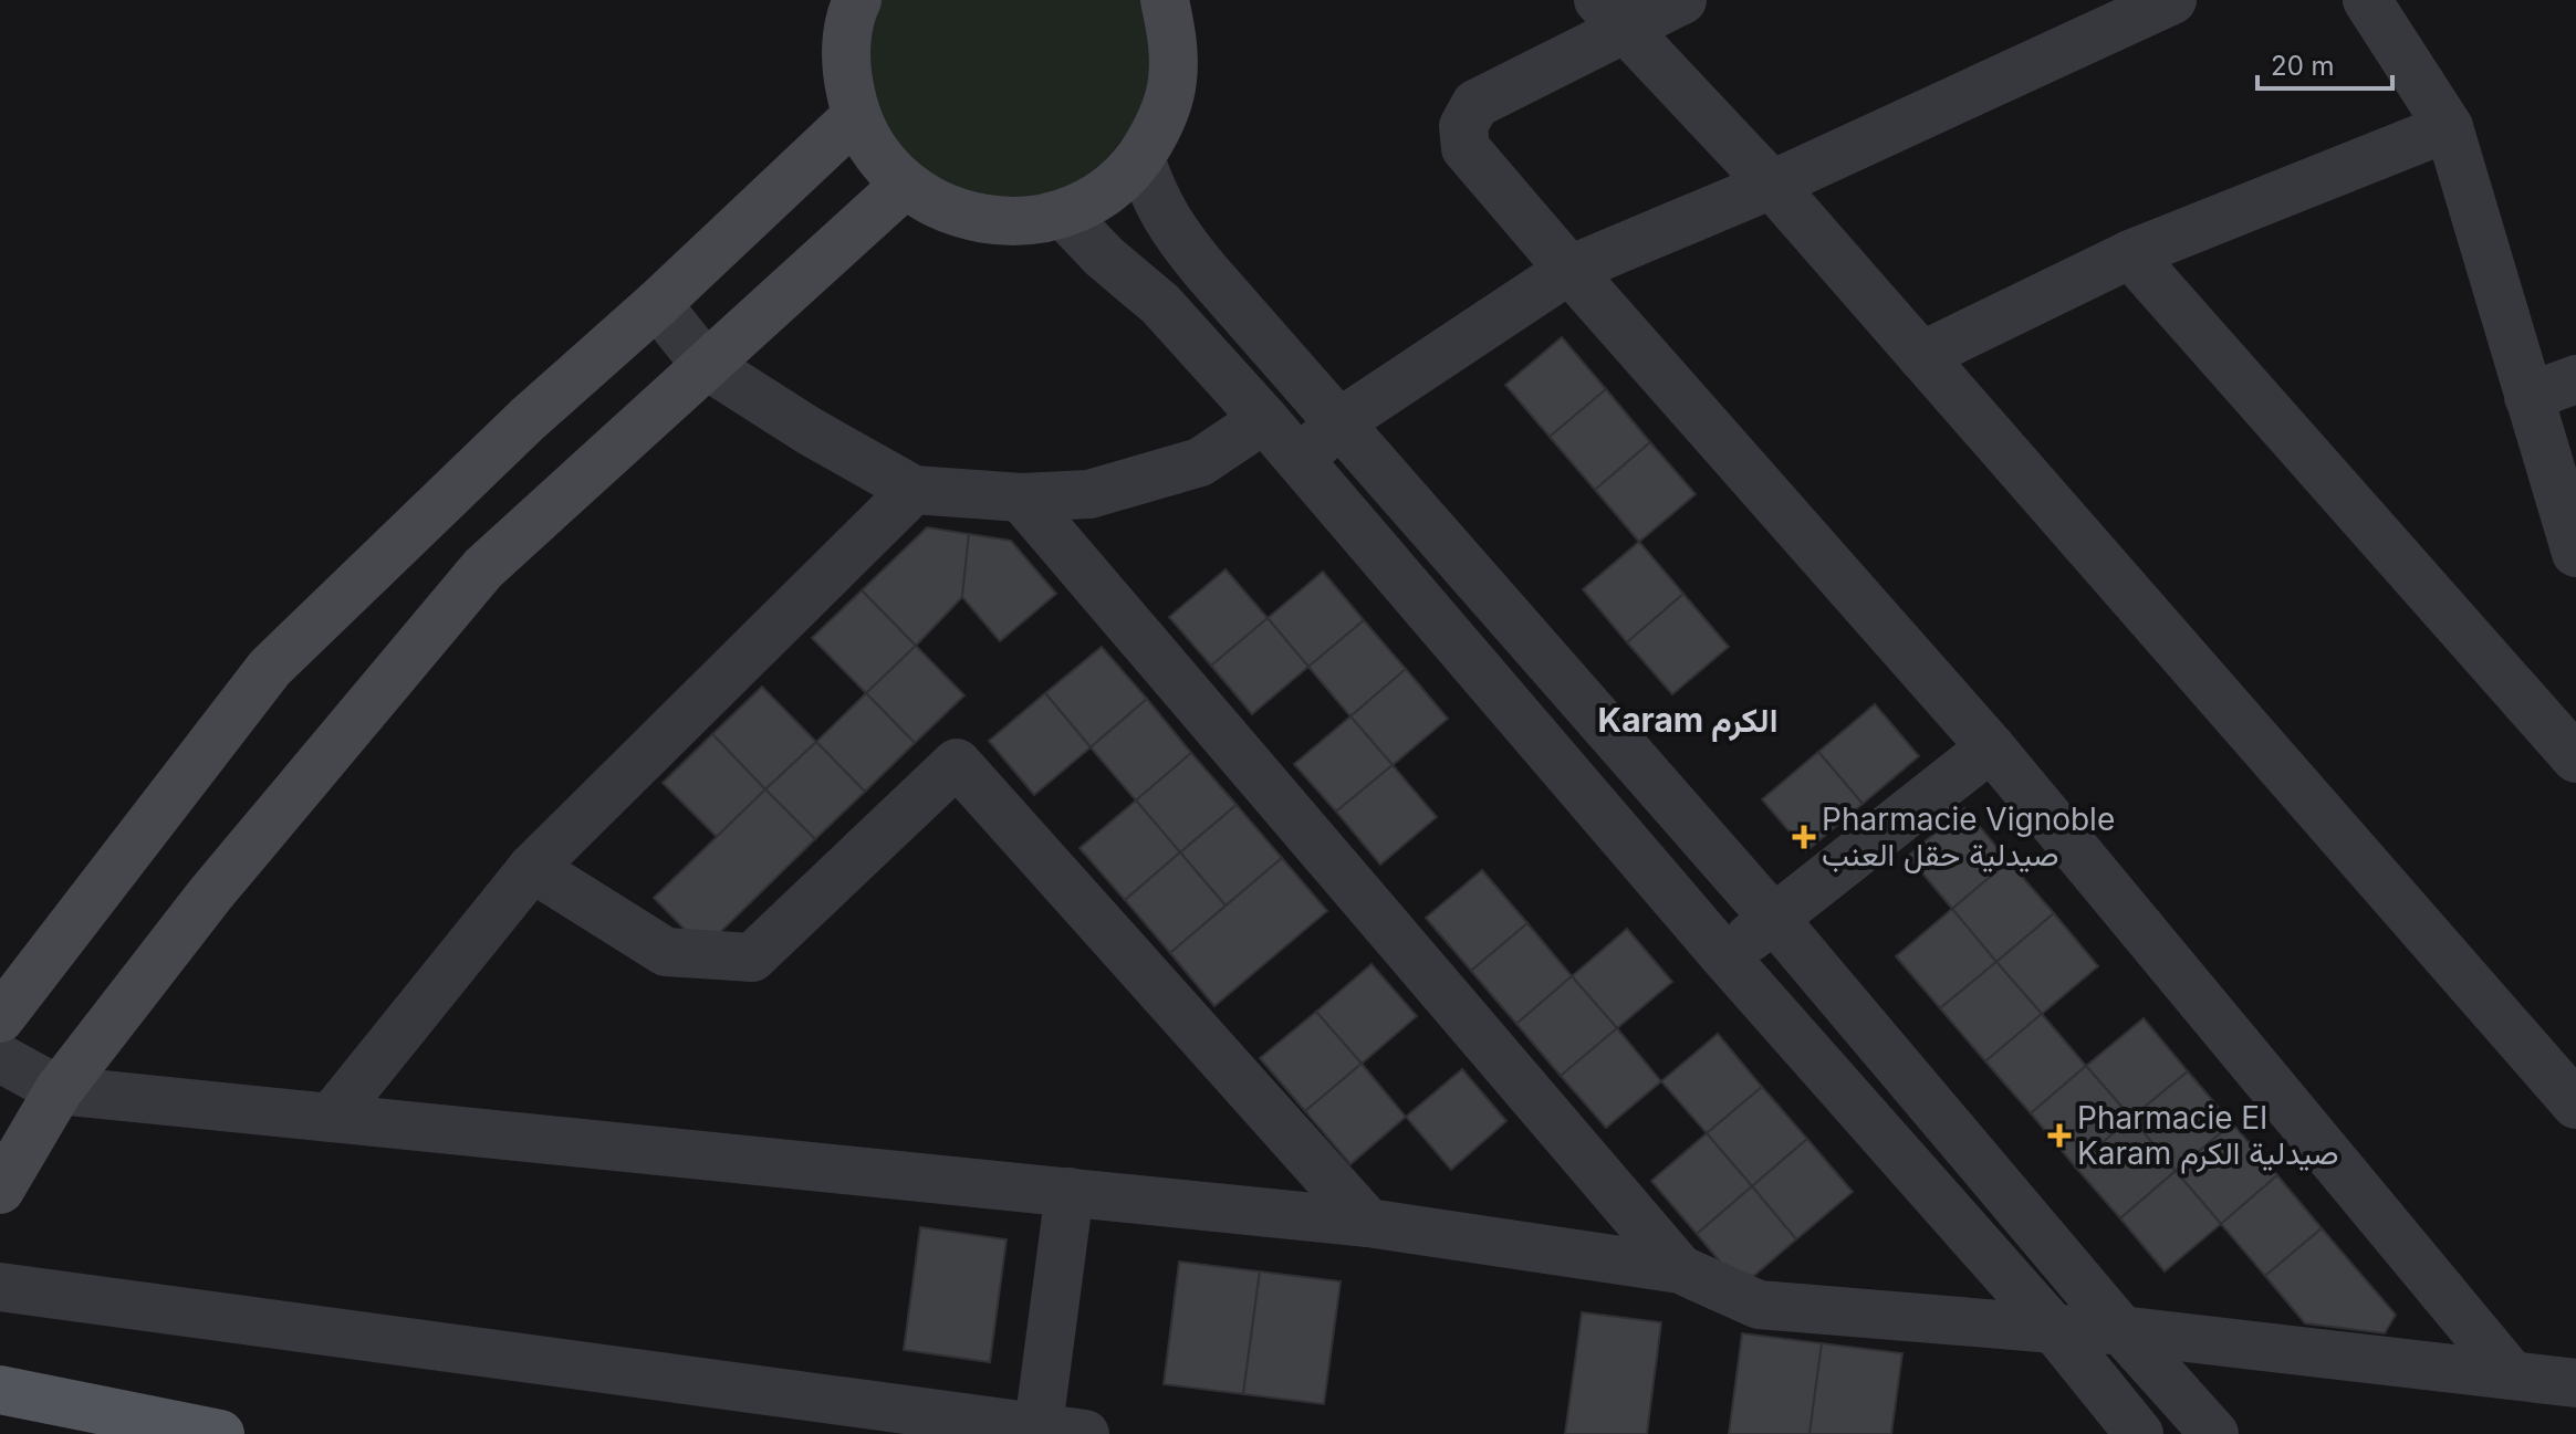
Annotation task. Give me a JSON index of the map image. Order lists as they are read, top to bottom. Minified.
{"districts":["Karam الكرم"],"places":{"health":["Pharmacie Vignoble صيدلية حقل العنب","Pharmacie El Karam صيدلية الكرم"]},"scale_bar":"20 m"}
